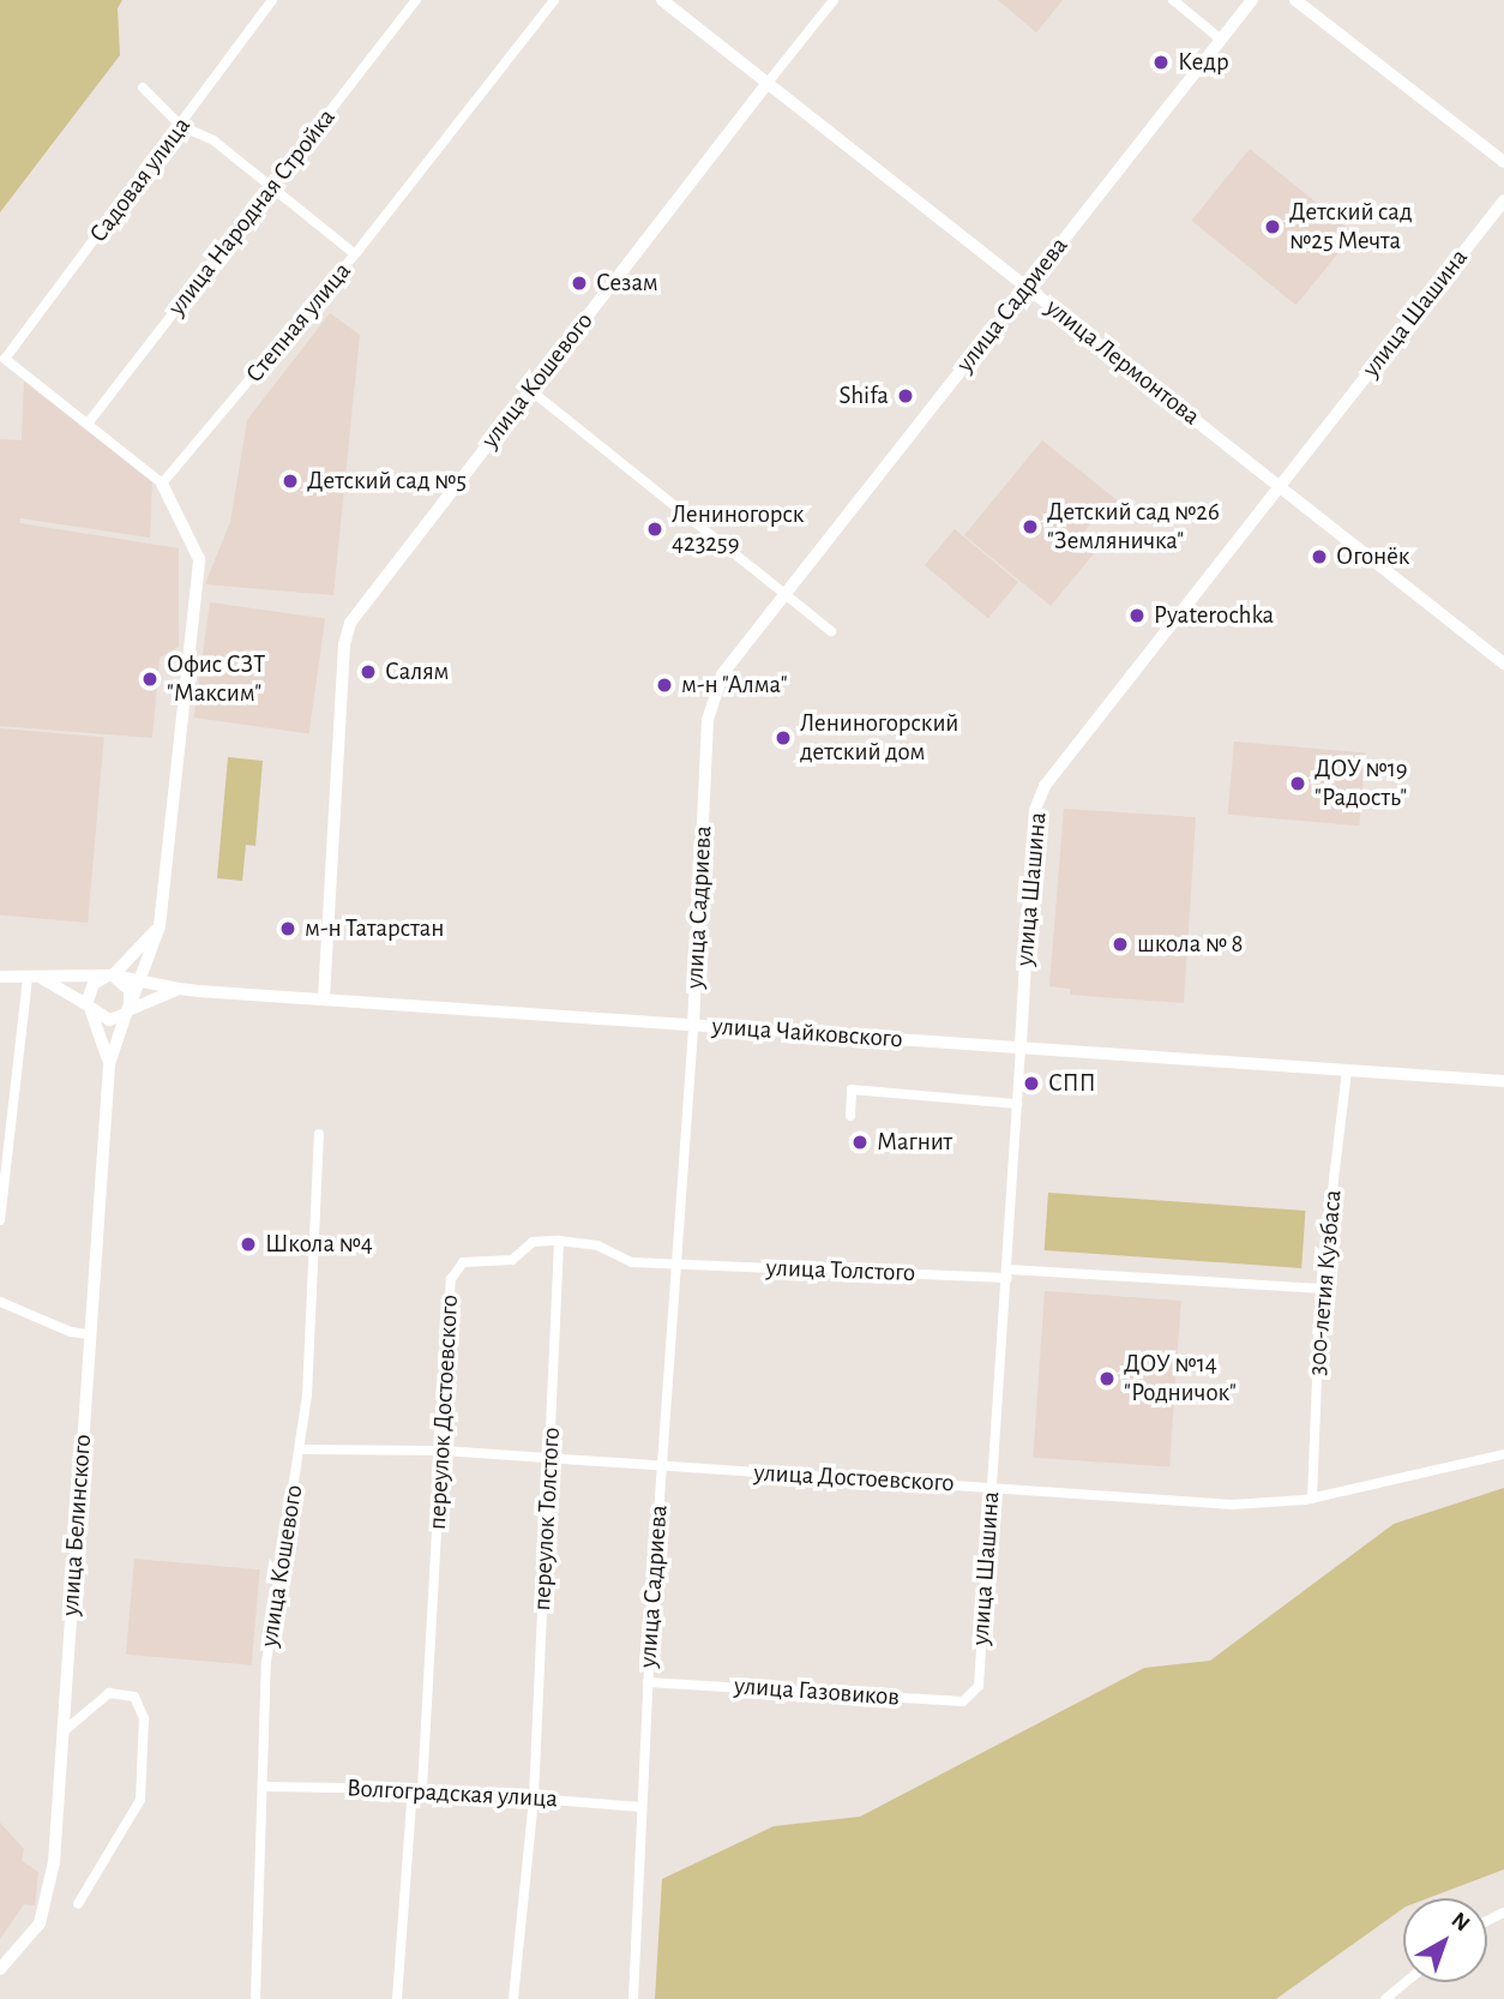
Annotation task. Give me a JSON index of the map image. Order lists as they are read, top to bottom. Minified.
{"streets":{"main road":["улица Шашина","улица Чайковского"],"street":["Садовая улица","улица Народная Стройка","улица Садриева","Степная улица","улица Лермонтова","улица Кошевого","улица Толстого","300-летия Кузбаса","переулок Достоевского","улица Достоевского","переулок Толстого","улица Белинского","улица Газовиков","Волгоградская улица"]},"crossings":[["Садовая улица","улица Народная Стройка"],["улица Садриева","улица Лермонтова"],["улица Садриева","улица Чайковского"],["улица Садриева","улица Толстого"],["улица Садриева","переулок Достоевского"],["улица Садриева","улица Достоевского"],["улица Садриева","улица Газовиков"],["улица Садриева","Волгоградская улица"],["улица Шашина","улица Лермонтова"],["улица Шашина","улица Чайковского"],["улица Шашина","улица Толстого"],["улица Шашина","улица Достоевского"],["улица Шашина","улица Газовиков"],["улица Лермонтова","улица Кошевого"],["улица Кошевого","улица Чайковского"],["улица Кошевого","улица Достоевского"],["улица Кошевого","Волгоградская улица"],["улица Чайковского","300-летия Кузбаса"],["улица Толстого","300-летия Кузбаса"],["улица Толстого","переулок Достоевского"],["300-летия Кузбаса","улица Достоевского"],["переулок Достоевского","улица Достоевского"],["переулок Достоевского","переулок Толстого"],["переулок Достоевского","Волгоградская улица"],["улица Достоевского","переулок Толстого"],["переулок Толстого","Волгоградская улица"]],"places":["Кедр","Детский сад №25 Мечта","Сезам","Shifa","Детский сад №5","Детский сад №26 \"Земляничка\"","Лениногорск 423259","Огонёк","Pyaterochka","Салям","Офис СЗТ \"Максим\"","м-н \"Алма\"","Лениногорский детский дом","ДОУ №19 \"Радость\"","м-н Татарстан","школа № 8","СПП","Магнит","Школа №4","ДОУ №14 \"Родничок\""],"north":"top right"}
